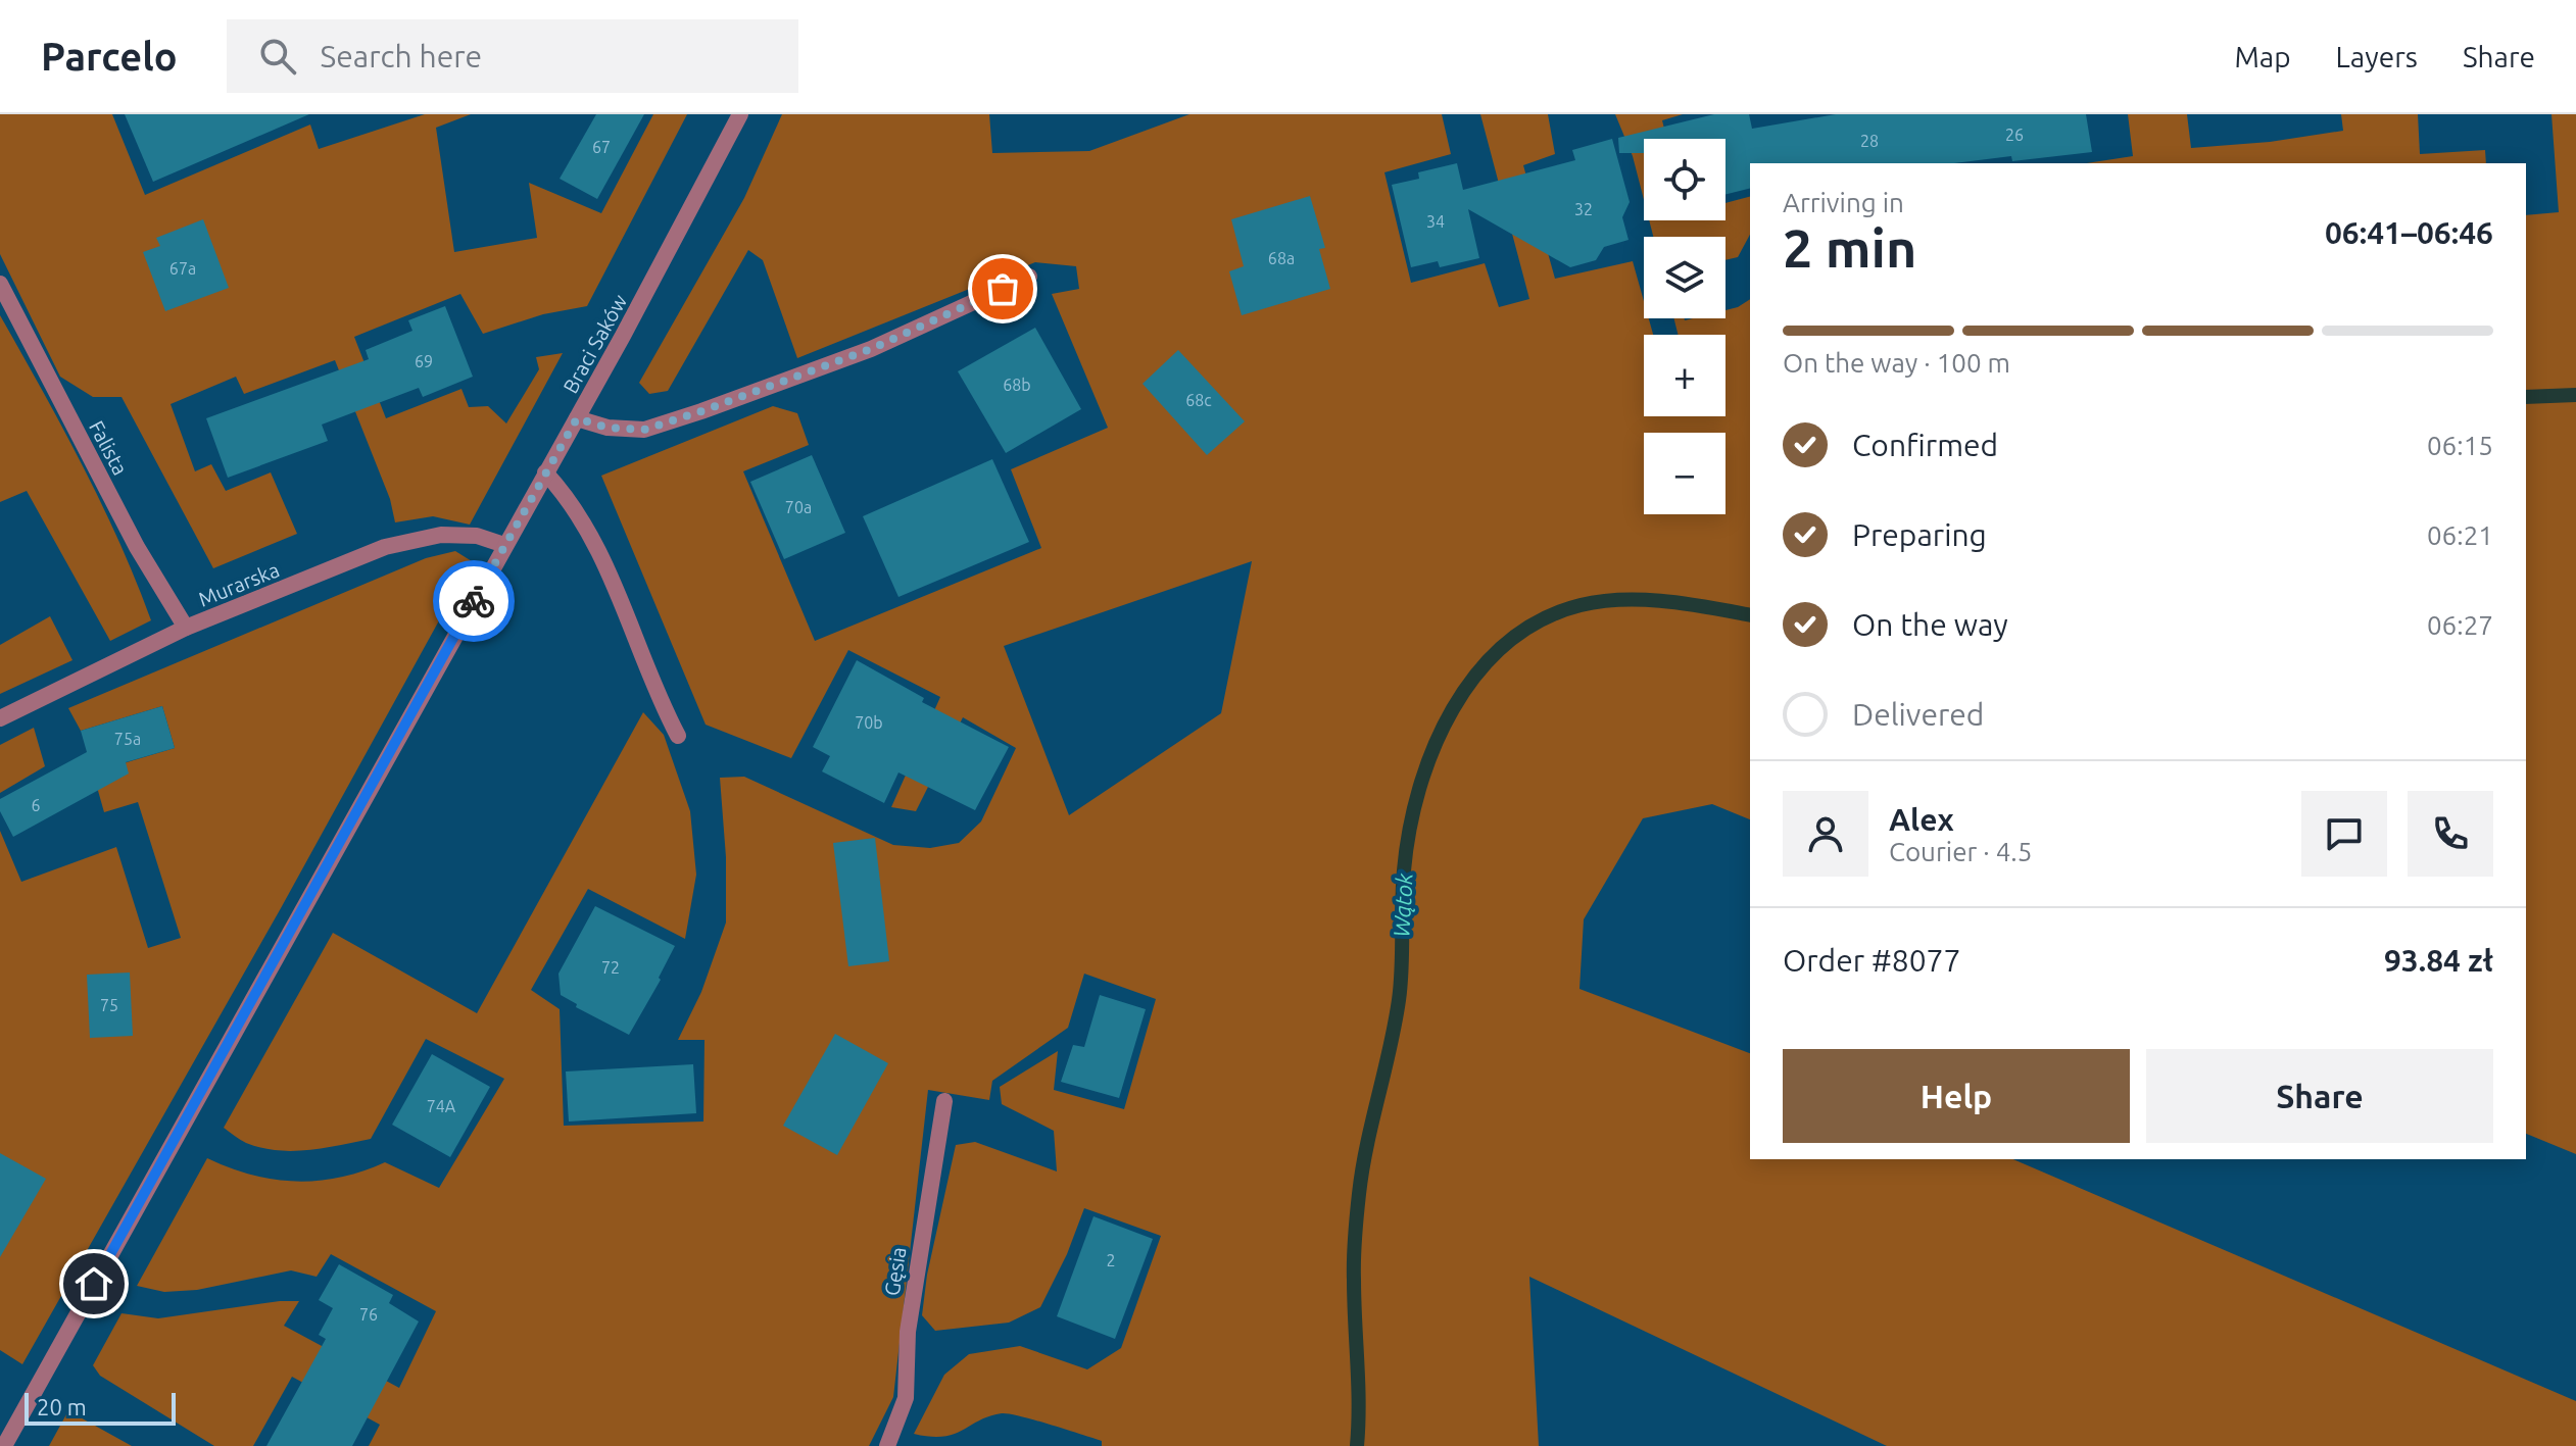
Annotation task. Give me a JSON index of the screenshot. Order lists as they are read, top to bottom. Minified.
{"streets":{"street":["Braci Saków","Falista","Murarska","Gęsia"]},"crossings":[["Braci Saków","Murarska"],["Falista","Murarska"]],"water":["Wątok"],"house_numbers":["26","28","67","32","34","68a","67a","69","68b","68c","70a","70b","75a","6","72","75","74A","2","76"],"scale_bar":"20 m","page":{"header":"Parcelo","search":"Search here","nav":["Map","Layers","Share"],"map_buttons":["+","−"],"heading":["2 min","Arriving in","06:41–06:46"],"panel":["Alex","Courier · 4.5","Order #8077","93.84 zł"],"bar":"On the way · 100 m","list":[["Confirmed","06:15"],["Preparing","06:21"],["On the way","06:27"],"Delivered"],"buttons":["Help","Share"],"scale":"20 m"}}
